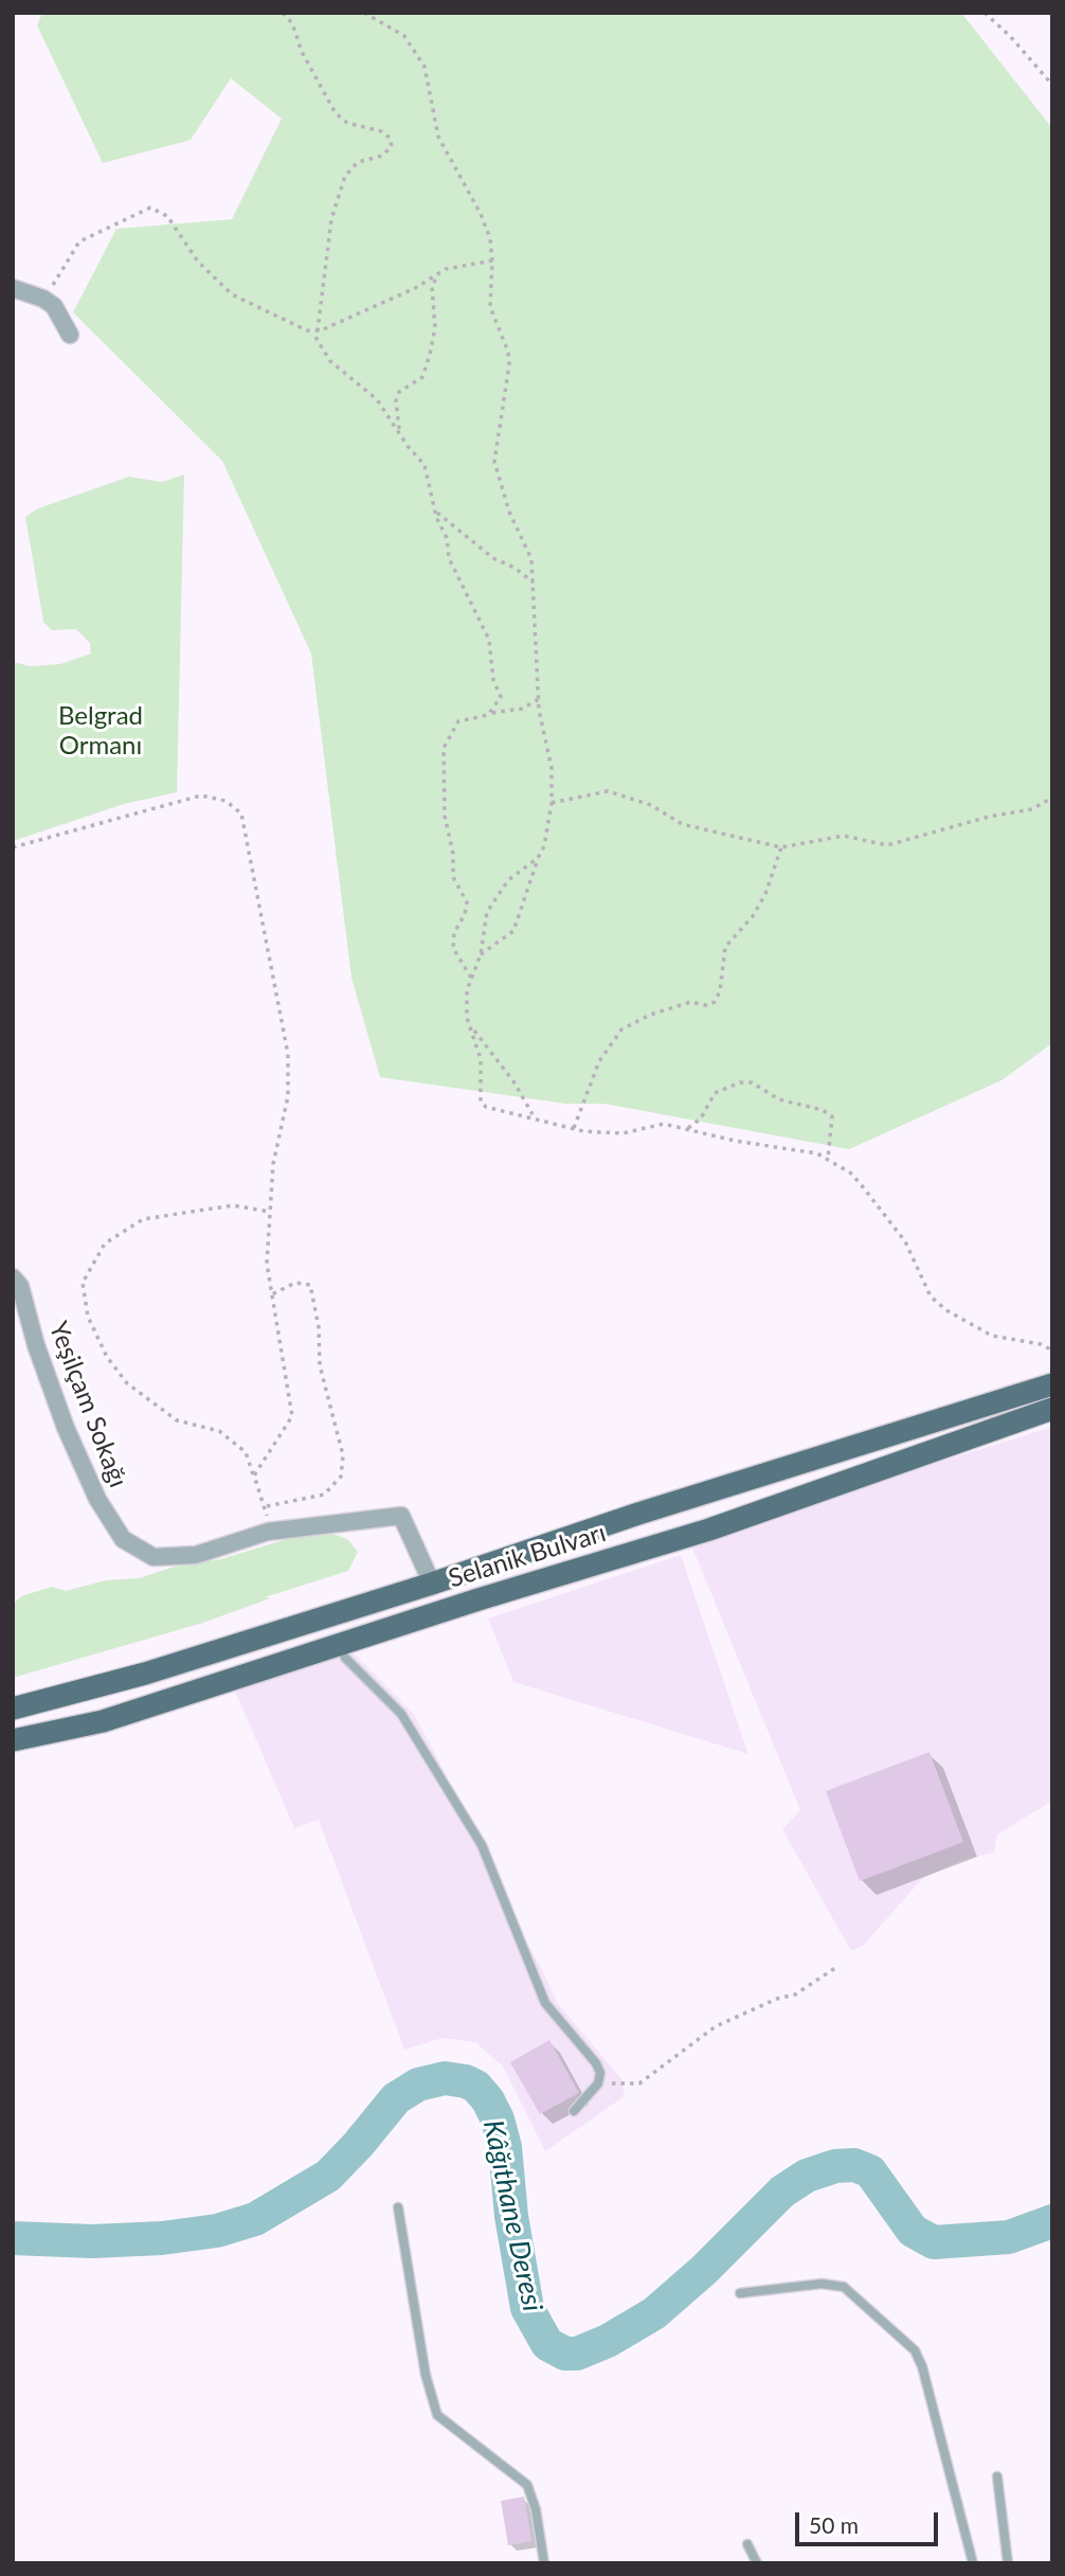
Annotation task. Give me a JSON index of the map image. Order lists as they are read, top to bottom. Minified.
{"streets":{"main road":["Selanik Bulvarı"],"street":["Yeşilçam Sokağı"]},"crossings":[["Yeşilçam Sokağı","Selanik Bulvarı"]],"water":["Kâğıthane Deresi"],"parks":["Belgrad Ormanı"],"scale_bar":"50 m"}
